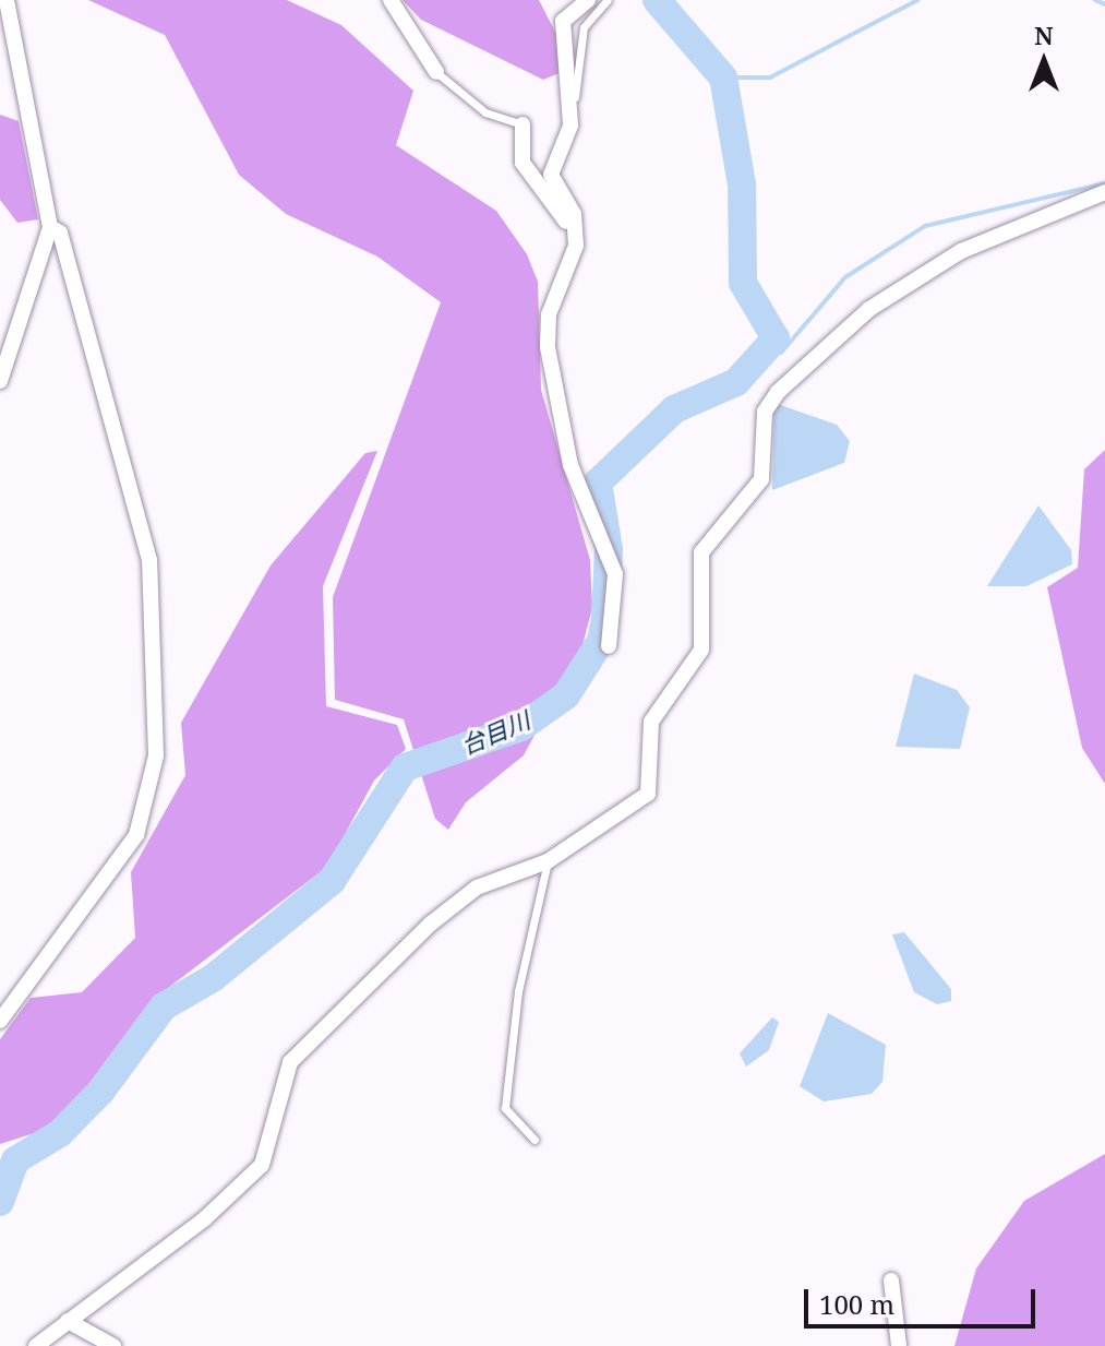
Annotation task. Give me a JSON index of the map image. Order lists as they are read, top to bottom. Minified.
{"water":["台目川"],"scale_bar":"100 m","north":"top"}
